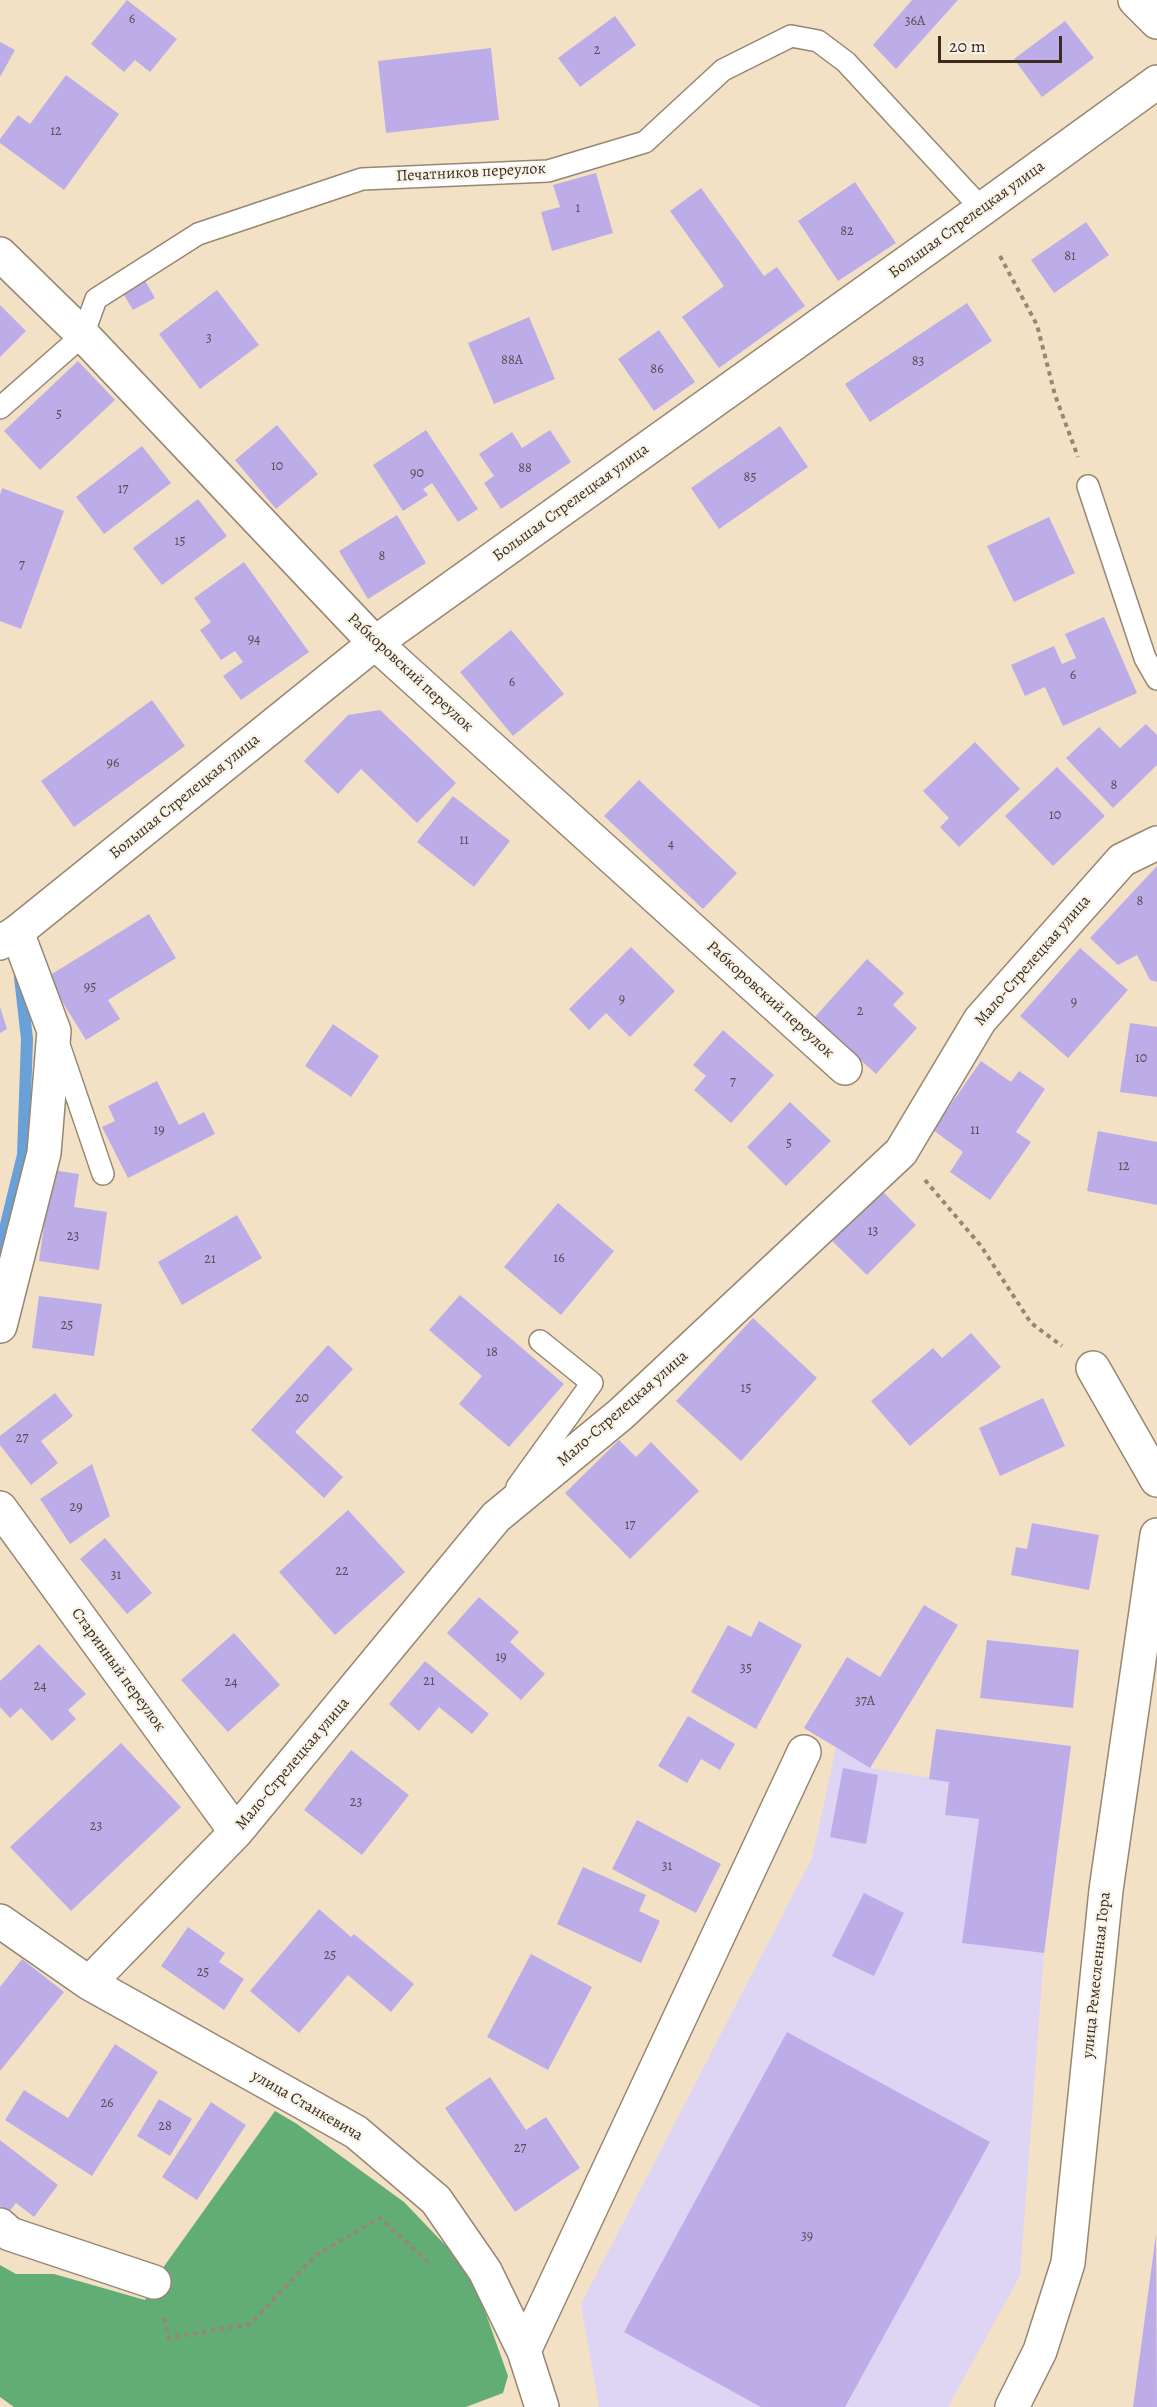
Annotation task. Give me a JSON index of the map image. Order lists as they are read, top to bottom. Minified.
{"streets":{"street":["Большая Стрелецкая улица","Рабкоровский переулок","Мало-Стрелецкая улица","Старинный переулок","улица Ремесленная Гора","улица Станкевича"],"lane":["Печатников переулок"]},"crossings":[["Печатников переулок","Большая Стрелецкая улица"],["Печатников переулок","Рабкоровский переулок"],["Большая Стрелецкая улица","Рабкоровский переулок"],["Мало-Стрелецкая улица","Старинный переулок"],["Мало-Стрелецкая улица","улица Станкевича"]],"house_numbers":["6","36А","2","12","1","82","81","3","88А","83","86","5","10","88","90","85","17","15","8","7","94","6","6","96","8","10","11","4","8","95","9","9","2","10","7","19","11","5","12","13","23","16","21","25","18","15","20","27","29","17","22","31","19","35","21","24","24","37А","23","23","31","25","25","26","28","27","39"],"scale_bar":"20 m"}
